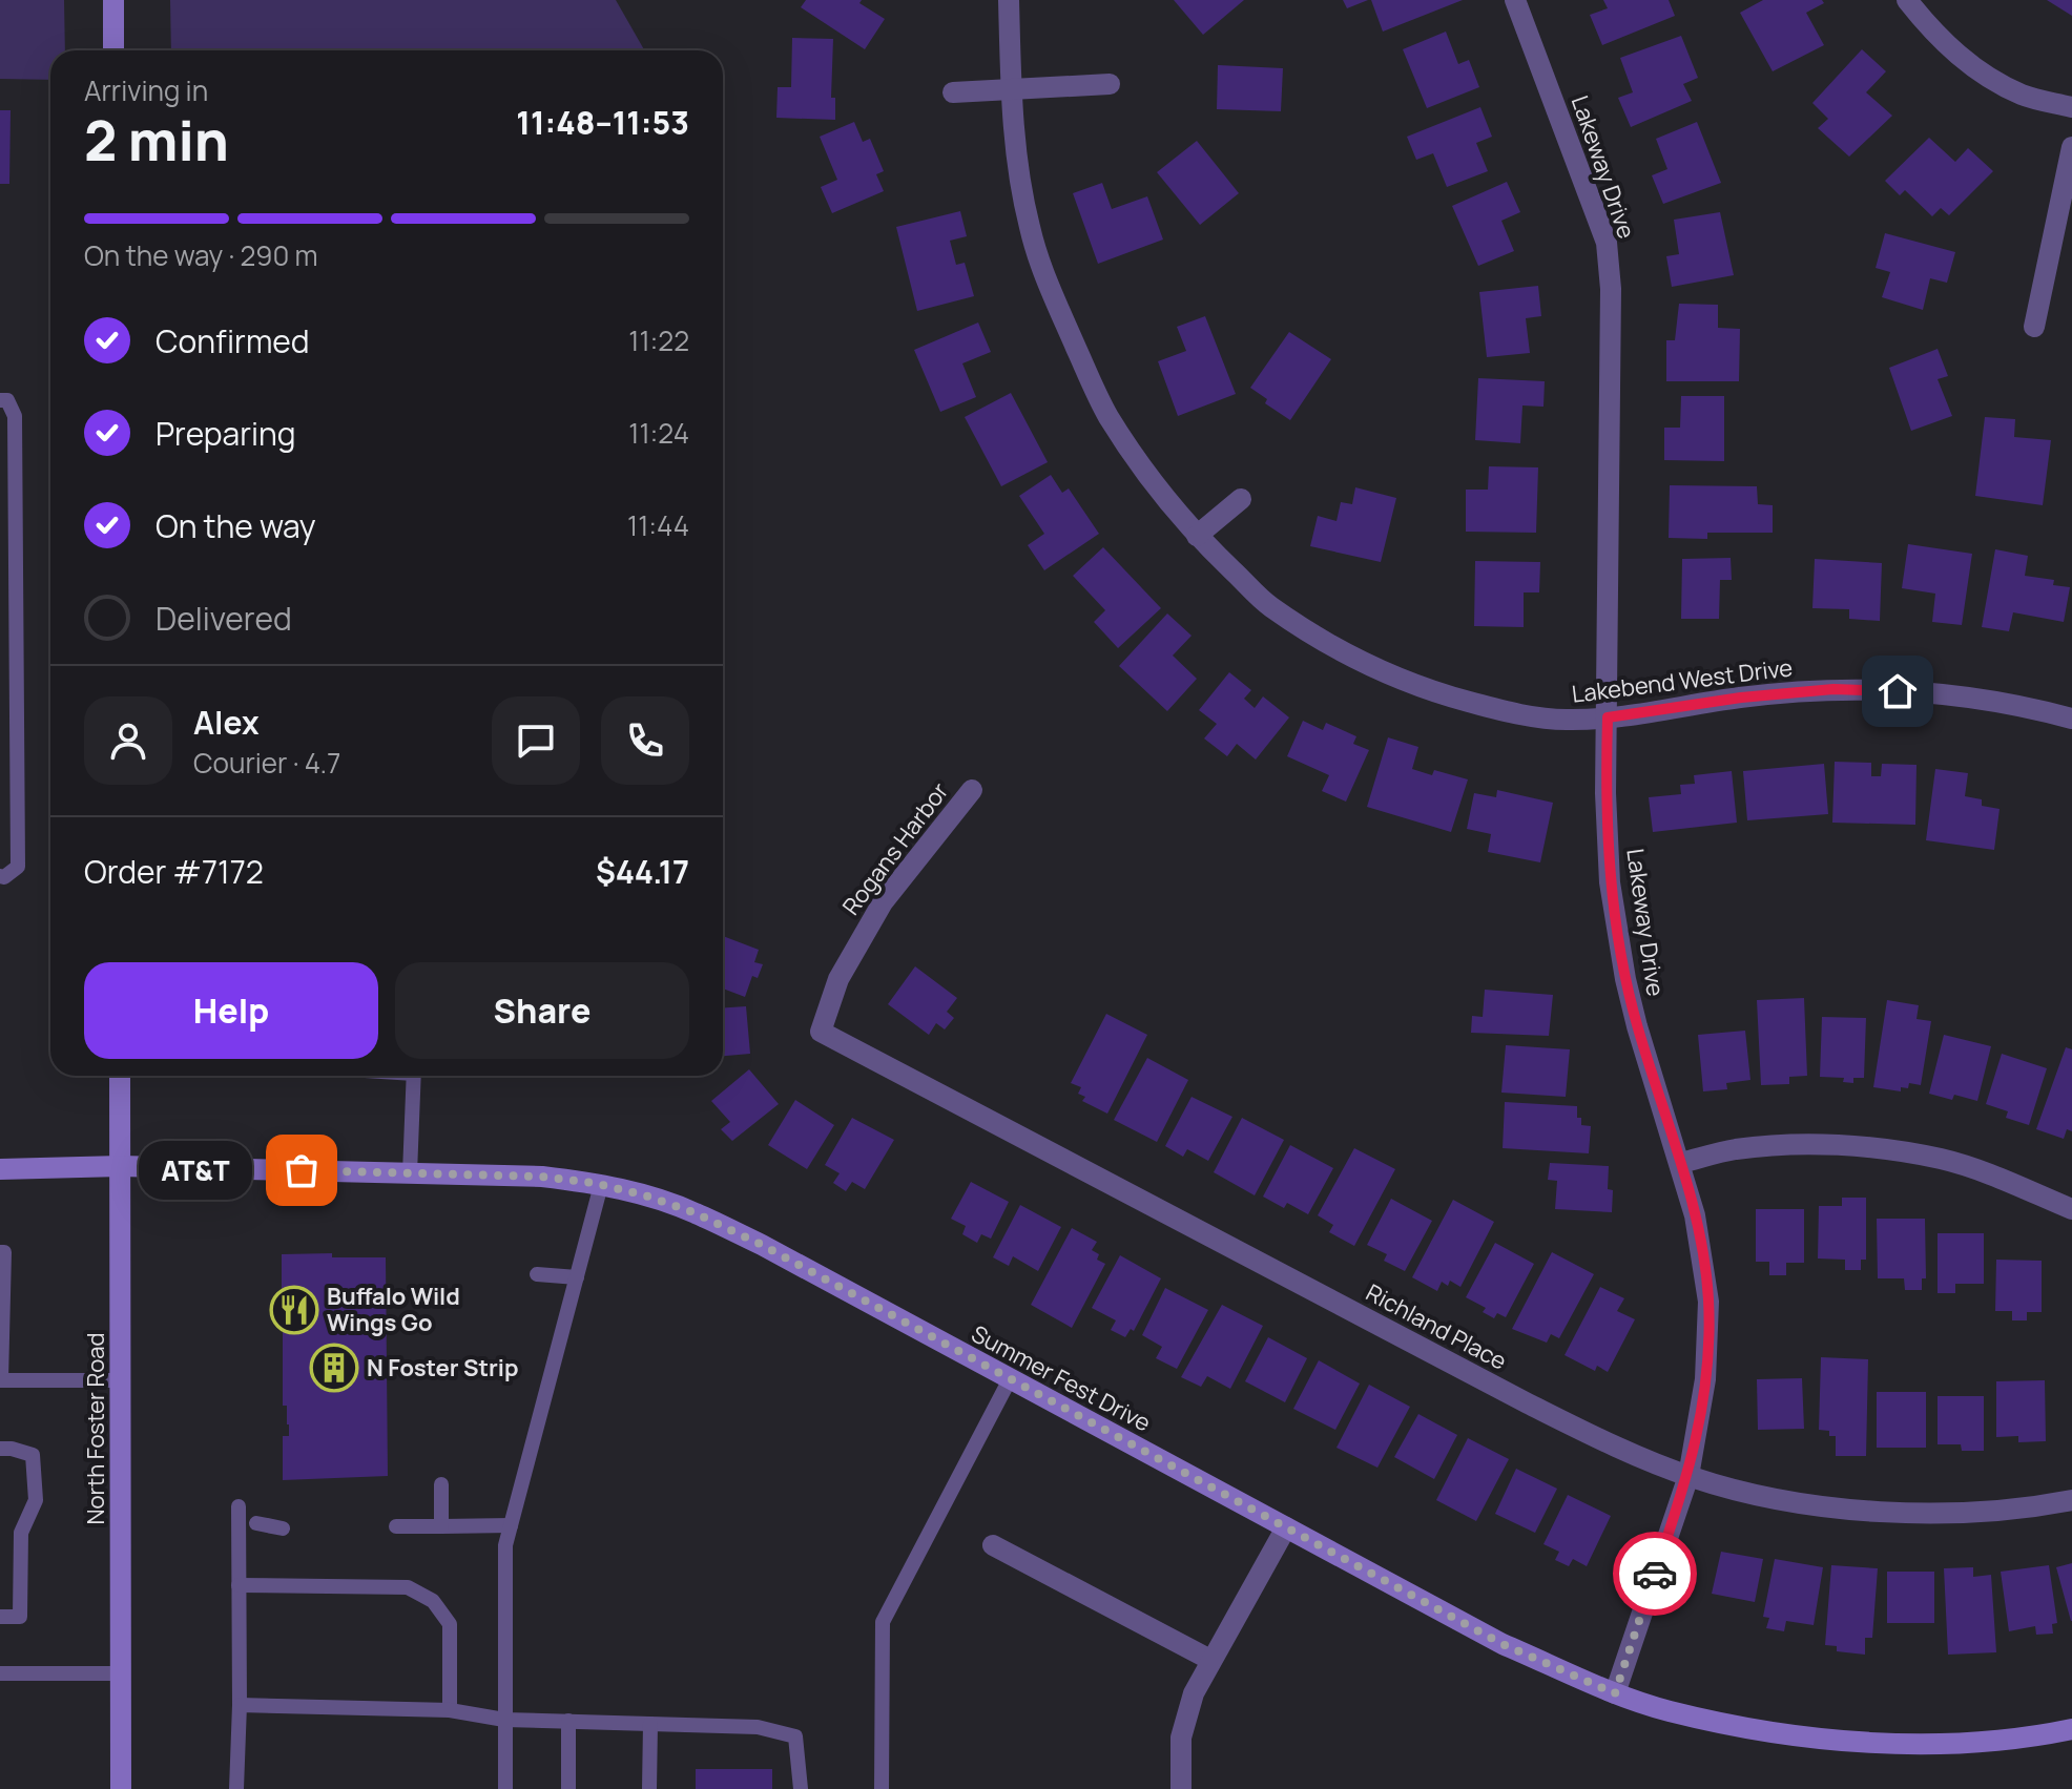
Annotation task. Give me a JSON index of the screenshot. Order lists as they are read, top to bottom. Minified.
{"streets":{"street":["Lakeway Drive","Lakebend West Drive","Rogans Harbor","Richland Place","Summer Fest Drive","North Foster Road"]},"crossings":[["Lakeway Drive","Lakebend West Drive"],["Lakeway Drive","Richland Place"],["Lakeway Drive","Summer Fest Drive"],["Rogans Harbor","Richland Place"],["Summer Fest Drive","North Foster Road"]],"places":{"other":["AT&T"],"restaurant":["Buffalo Wild Wings Go"],"building":["N Foster Strip"]},"page":{"heading":["2 min","Arriving in","11:48–11:53"],"panel":["Alex","Courier · 4.7","Order #7172","$44.17"],"bar":"On the way · 290 m","list":[["Confirmed","11:22"],["Preparing","11:24"],["On the way","11:44"],"Delivered"],"buttons":["Help","Share"],"bubble":"AT&T"}}
